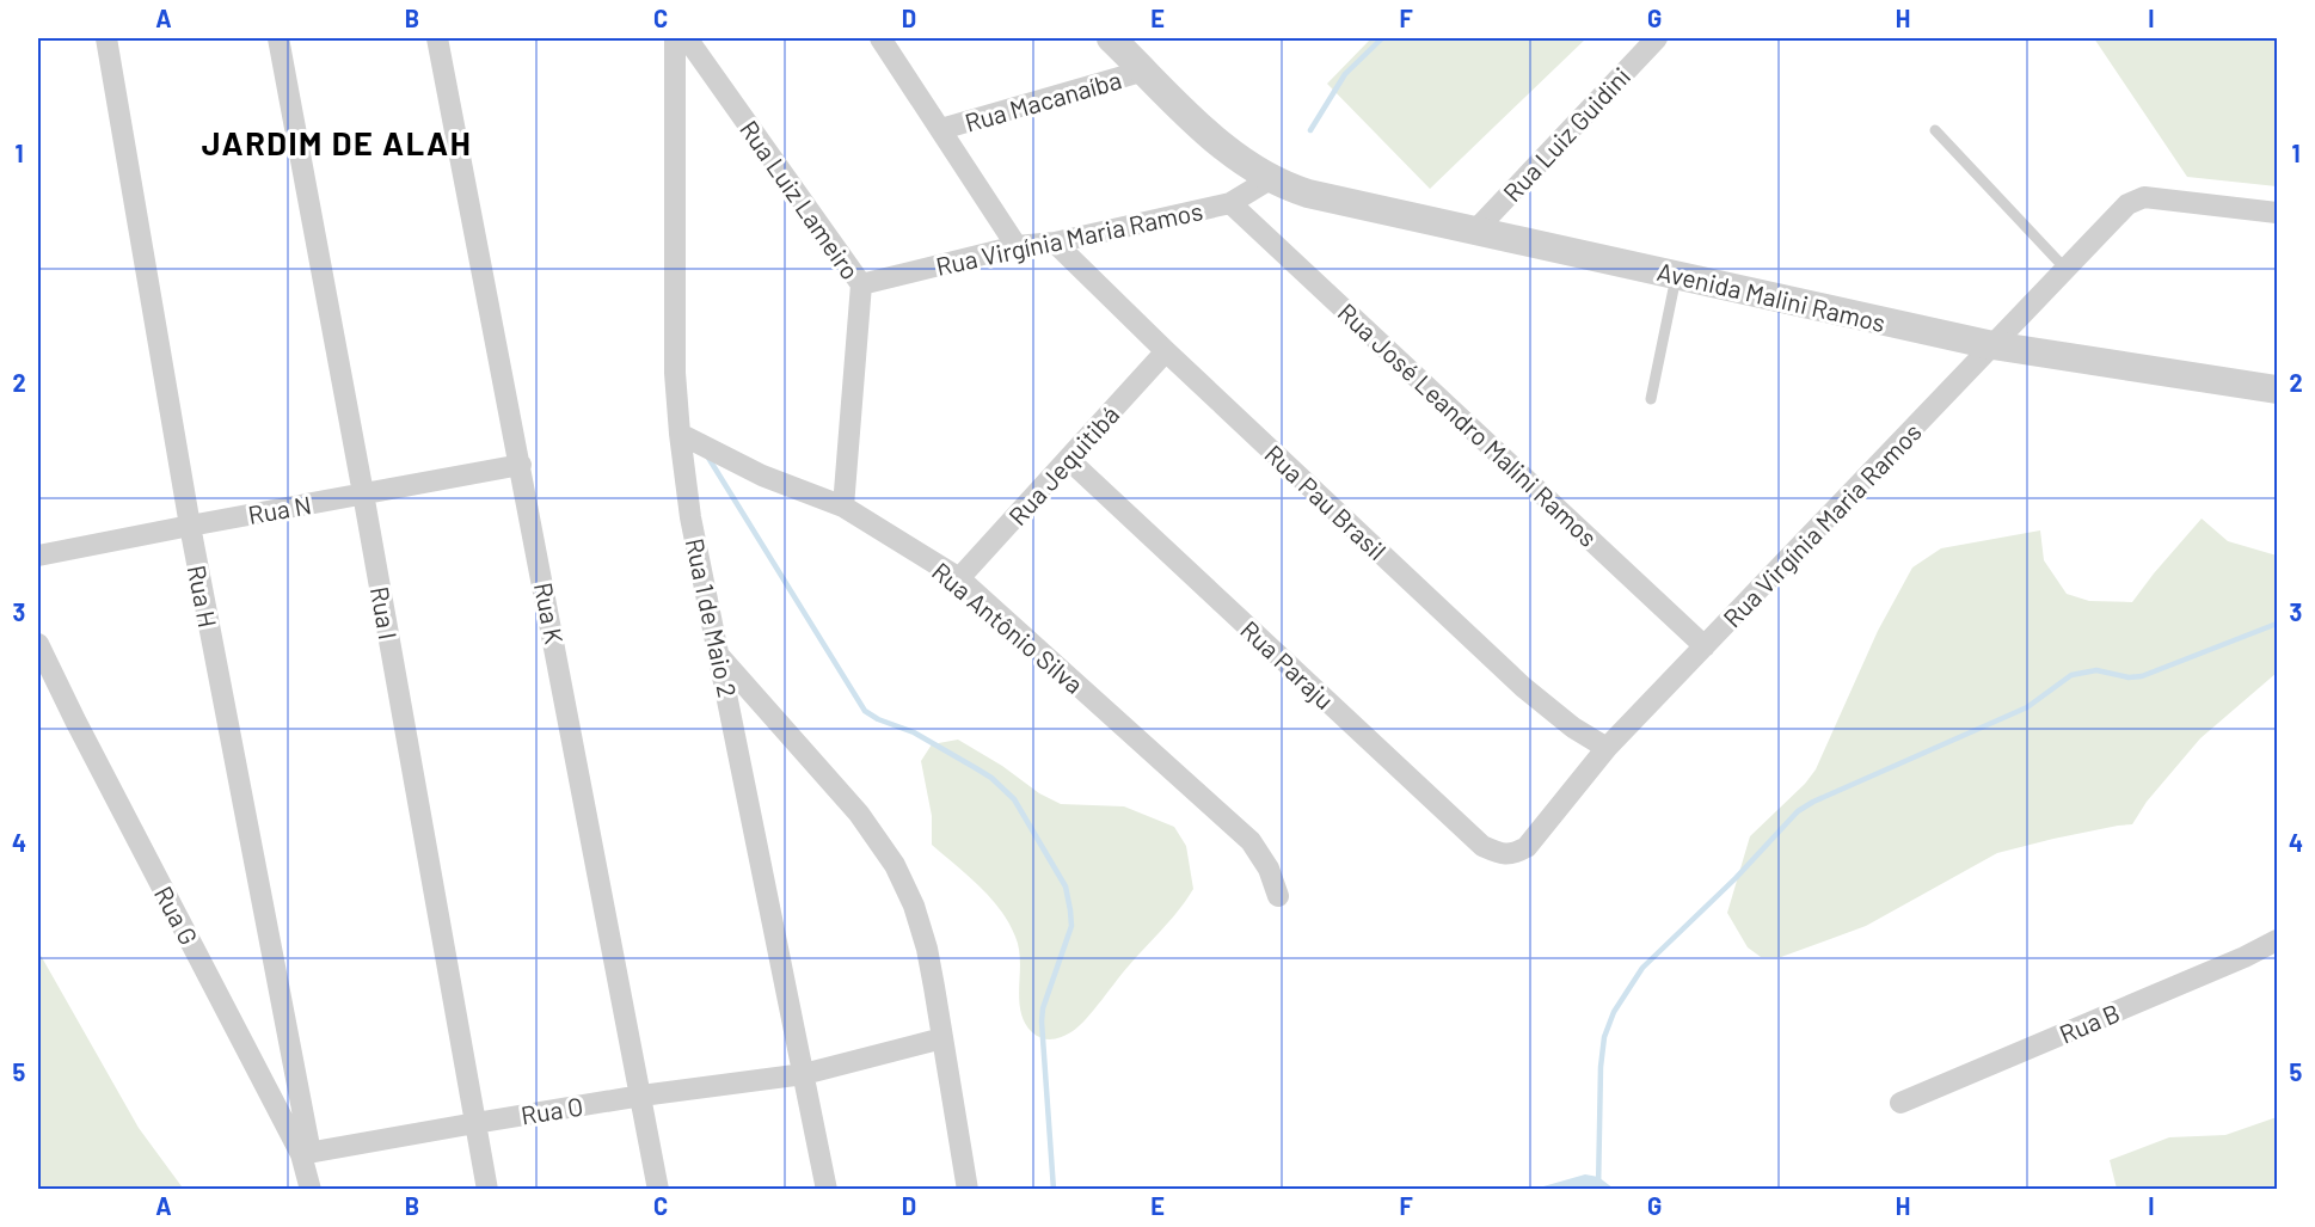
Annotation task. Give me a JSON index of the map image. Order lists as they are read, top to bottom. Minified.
{"streets":{"street":["Rua Macanaíba","Rua Luiz Guidini","Rua Luiz Lameiro","Rua Virgínia Maria Ramos","Avenida Malini Ramos","Rua José Leandro Malini Ramos","Rua Jequitibá","Rua Pau Brasil","Rua N","Rua H","Rua I","Rua K","Rua 1 de Maio 2","Rua Antônio Silva","Rua Paraju","Rua G","Rua B","Rua O"]},"crossings":[["Rua Macanaíba","Avenida Malini Ramos"],["Rua Luiz Guidini","Avenida Malini Ramos"],["Rua Luiz Lameiro","Rua Virgínia Maria Ramos"],["Rua Luiz Lameiro","Rua Antônio Silva"],["Rua Virgínia Maria Ramos","Avenida Malini Ramos"],["Rua Virgínia Maria Ramos","Rua José Leandro Malini Ramos"],["Rua Virgínia Maria Ramos","Rua Pau Brasil"],["Rua Virgínia Maria Ramos","Rua Paraju"],["Rua Jequitibá","Rua Pau Brasil"],["Rua Jequitibá","Rua Antônio Silva"],["Rua Jequitibá","Rua Paraju"],["Rua N","Rua H"],["Rua N","Rua I"],["Rua N","Rua K"],["Rua H","Rua G"],["Rua H","Rua O"],["Rua I","Rua O"],["Rua K","Rua O"],["Rua 1 de Maio 2","Rua Antônio Silva"],["Rua 1 de Maio 2","Rua O"],["Rua G","Rua O"]],"districts":["JARDIM DE ALAH"],"grid":{"columns":["A","B","C","D","E","F","G","H","I"],"rows":["1","2","3","4","5"]}}
